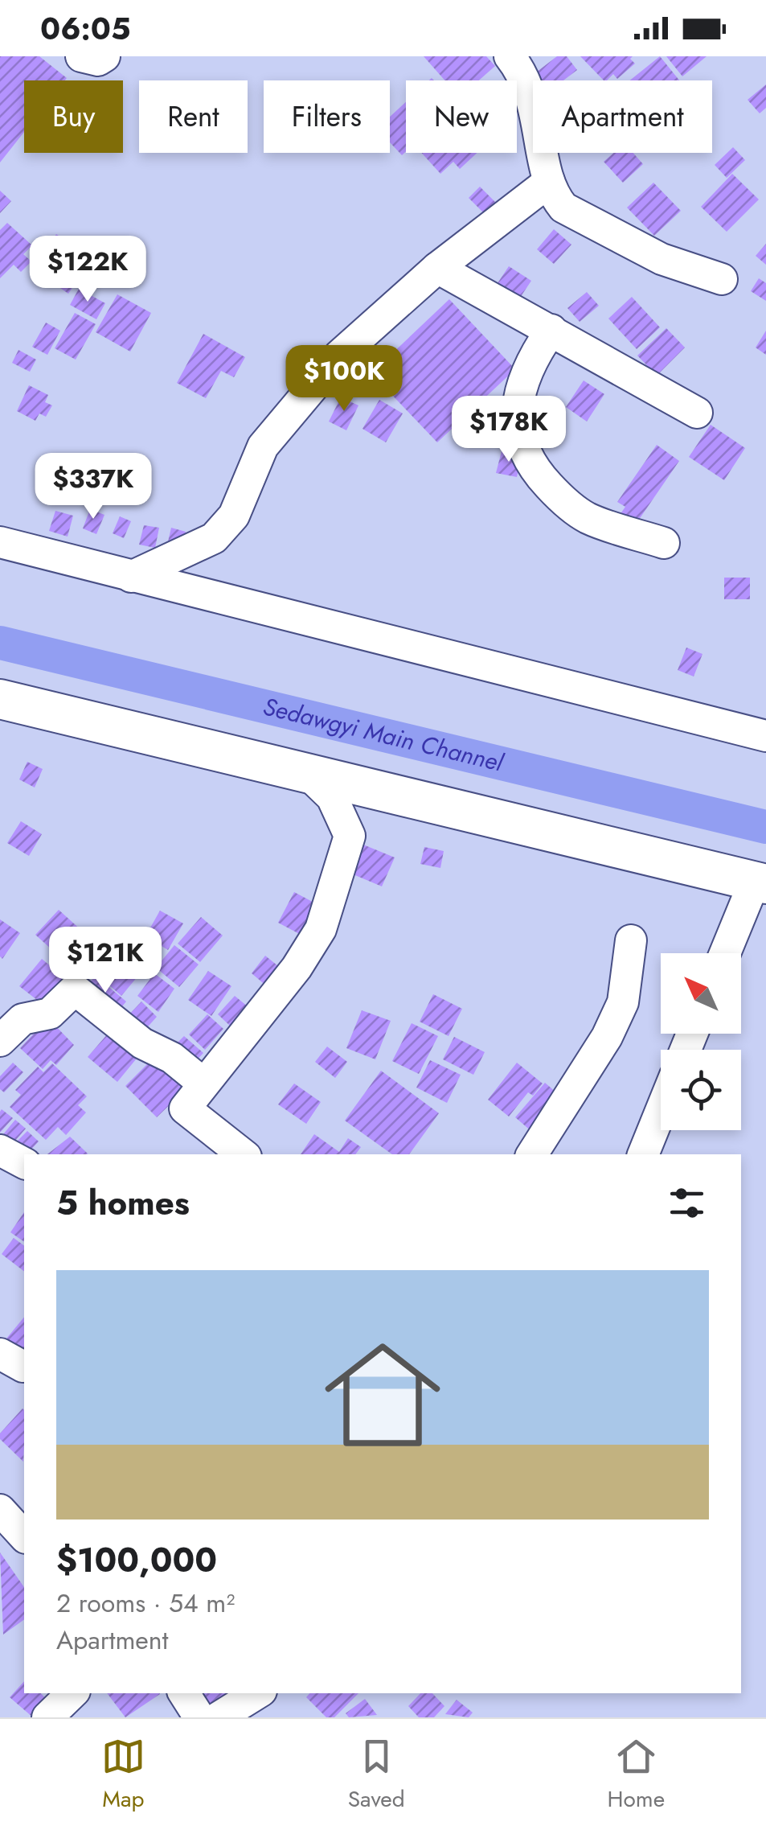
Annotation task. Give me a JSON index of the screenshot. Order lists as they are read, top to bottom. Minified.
{"water":["Sedawgyi Main Channel"],"north":"top left","page":{"status":"06:05","chip":["Buy","Rent","Filters","New","Apartment"],"price":["$122K","$100K","$178K","$337K","$121K"],"heading":"5 homes","list":[{"name":"$100,000","note":"2 rooms · 54 m² · Apartment"}],"tabs":["Map","Saved","Home"]}}
